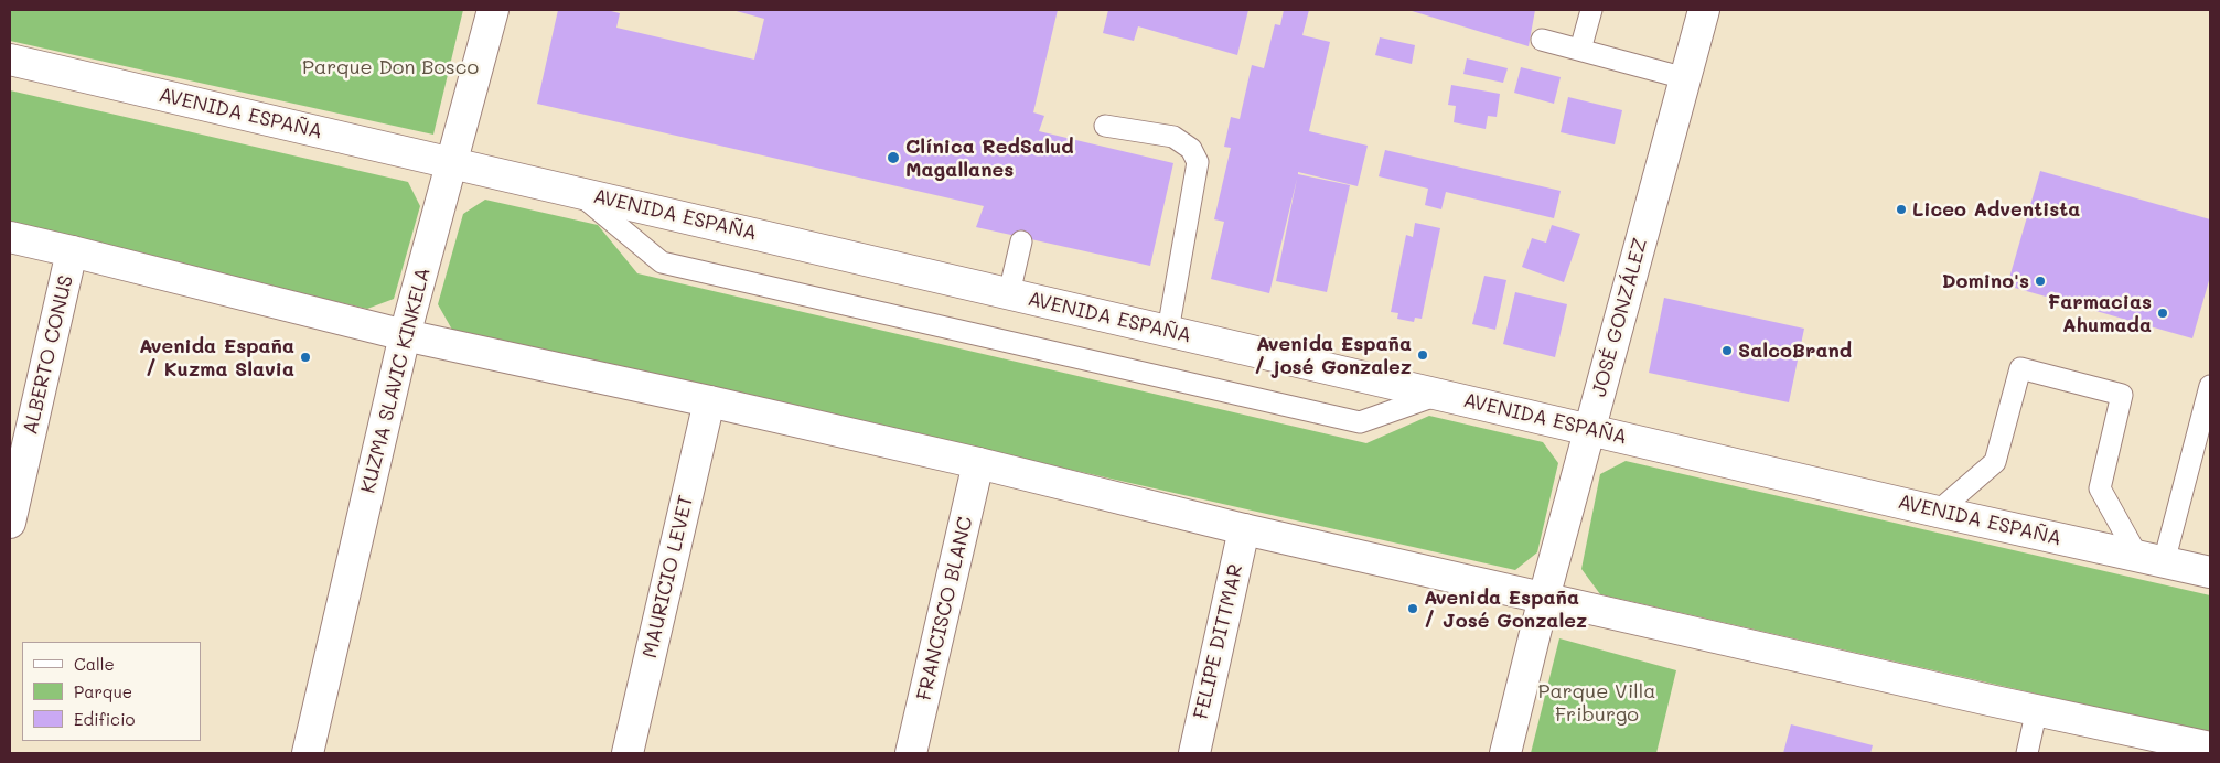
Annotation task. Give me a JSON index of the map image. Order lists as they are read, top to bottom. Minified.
{"streets":{"main road":["AVENIDA ESPAÑA","JOSÉ GONZÁLEZ","ALBERTO CONUS","KUZMA SLAVIC KINKELA","MAURICIO LEVET","FRANCISCO BLANC","FELIPE DITTMAR"]},"crossings":[["AVENIDA ESPAÑA","JOSÉ GONZÁLEZ"],["AVENIDA ESPAÑA","KUZMA SLAVIC KINKELA"]],"parks":["Parque Don Bosco","Parque Villa Friburgo"],"places":["Clínica RedSalud Magallanes","Liceo Adventista","Domino's","Farmacias Ahumada","SalcoBrand","Avenida España / josé Gonzalez","Avenida España / Kuzma Slavia","Avenida España / José Gonzalez"],"legend":["Calle","Parque","Edificio"]}
